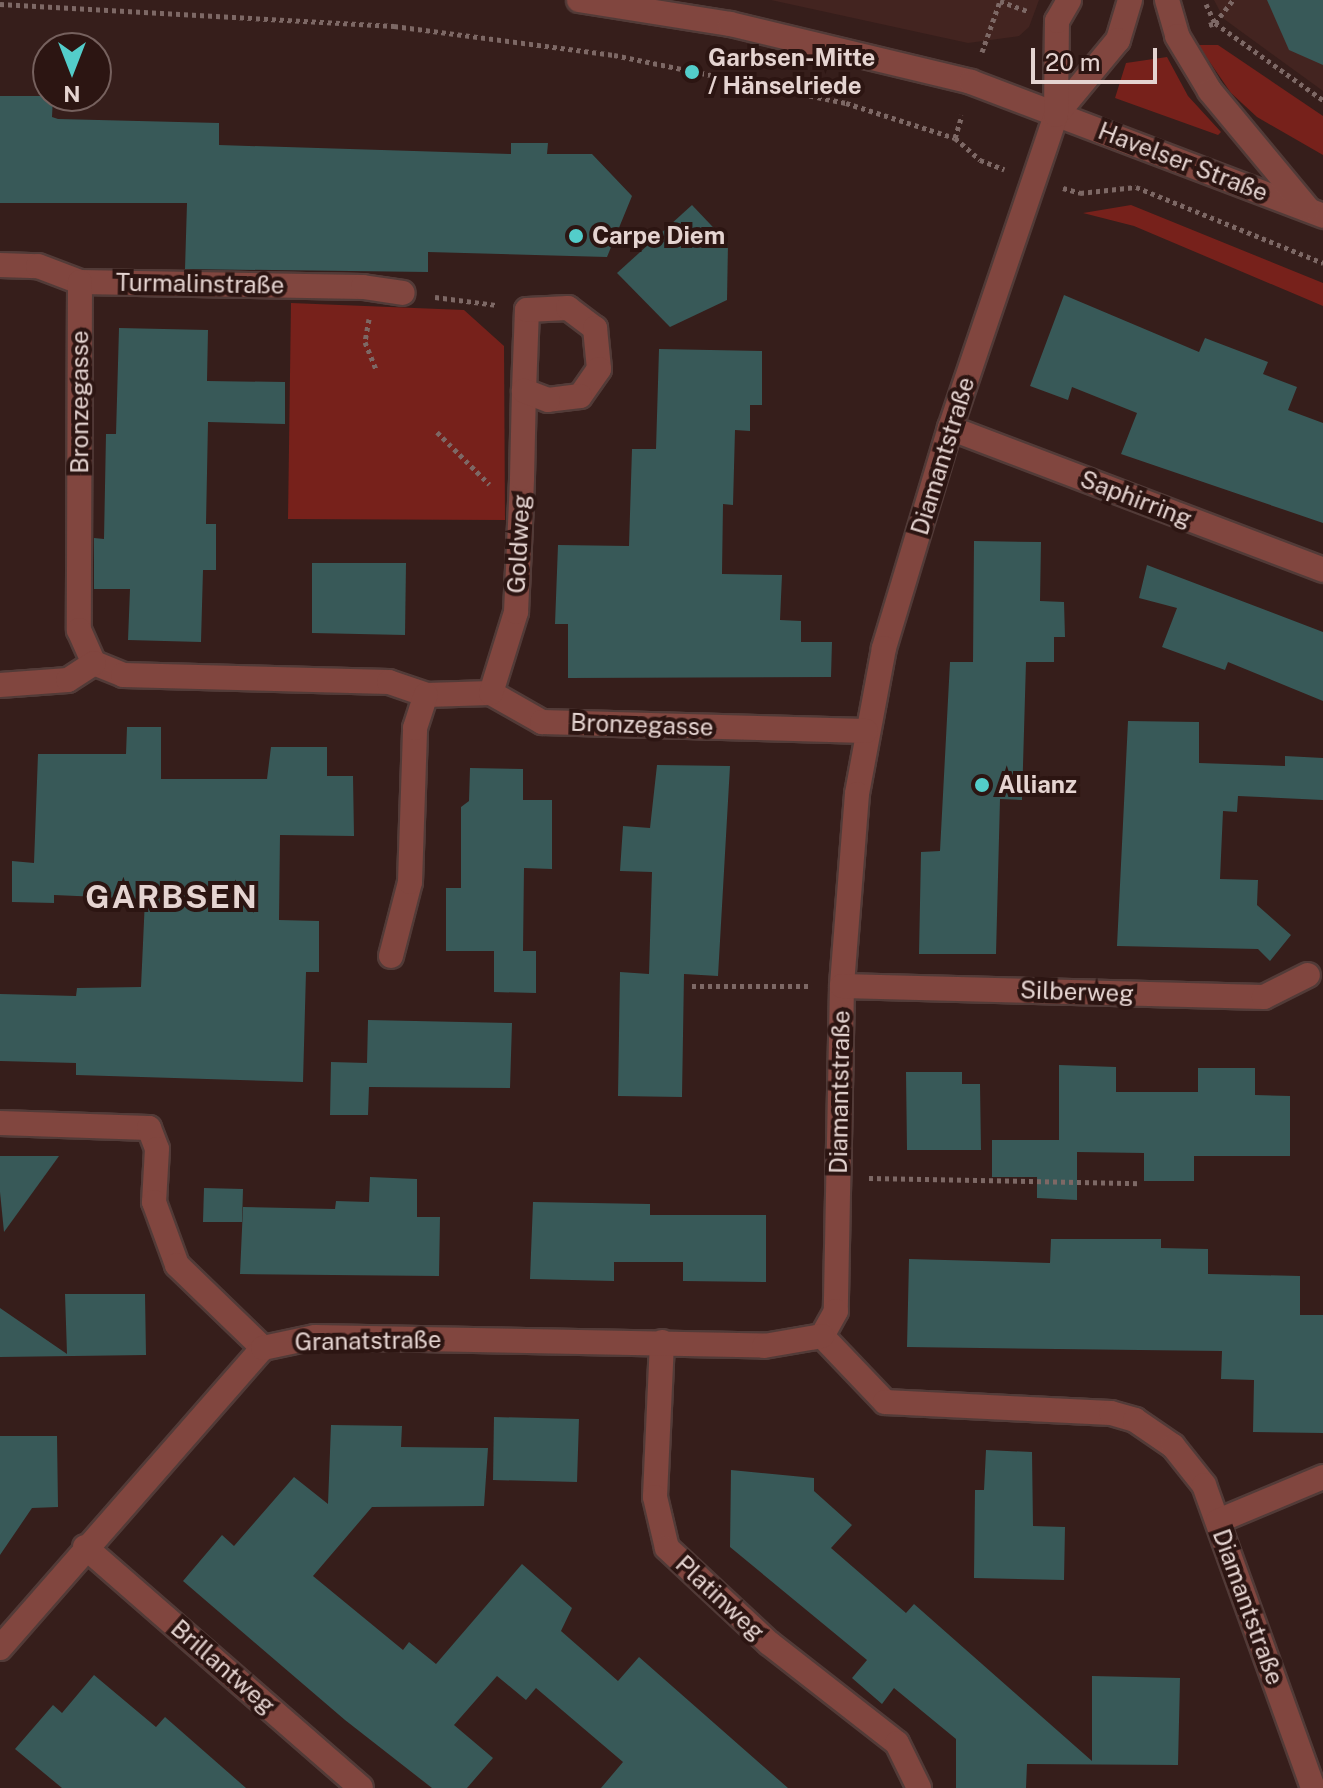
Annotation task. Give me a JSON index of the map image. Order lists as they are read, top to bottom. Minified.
{"streets":{"street":["Havelser Straße","Turmalinstraße","Bronzegasse","Diamantstraße","Saphirring","Goldweg","Silberweg","Granatstraße","Platinweg","Brillantweg"]},"crossings":[["Havelser Straße","Diamantstraße"],["Turmalinstraße","Bronzegasse"],["Bronzegasse","Diamantstraße"],["Bronzegasse","Goldweg"],["Diamantstraße","Saphirring"],["Diamantstraße","Silberweg"],["Diamantstraße","Granatstraße"],["Granatstraße","Platinweg"],["Granatstraße","Brillantweg"]],"districts":["GARBSEN"],"places":["Garbsen-Mitte / Hänselriede","Carpe Diem","Allianz"],"scale_bar":"20 m","north":"bottom"}
